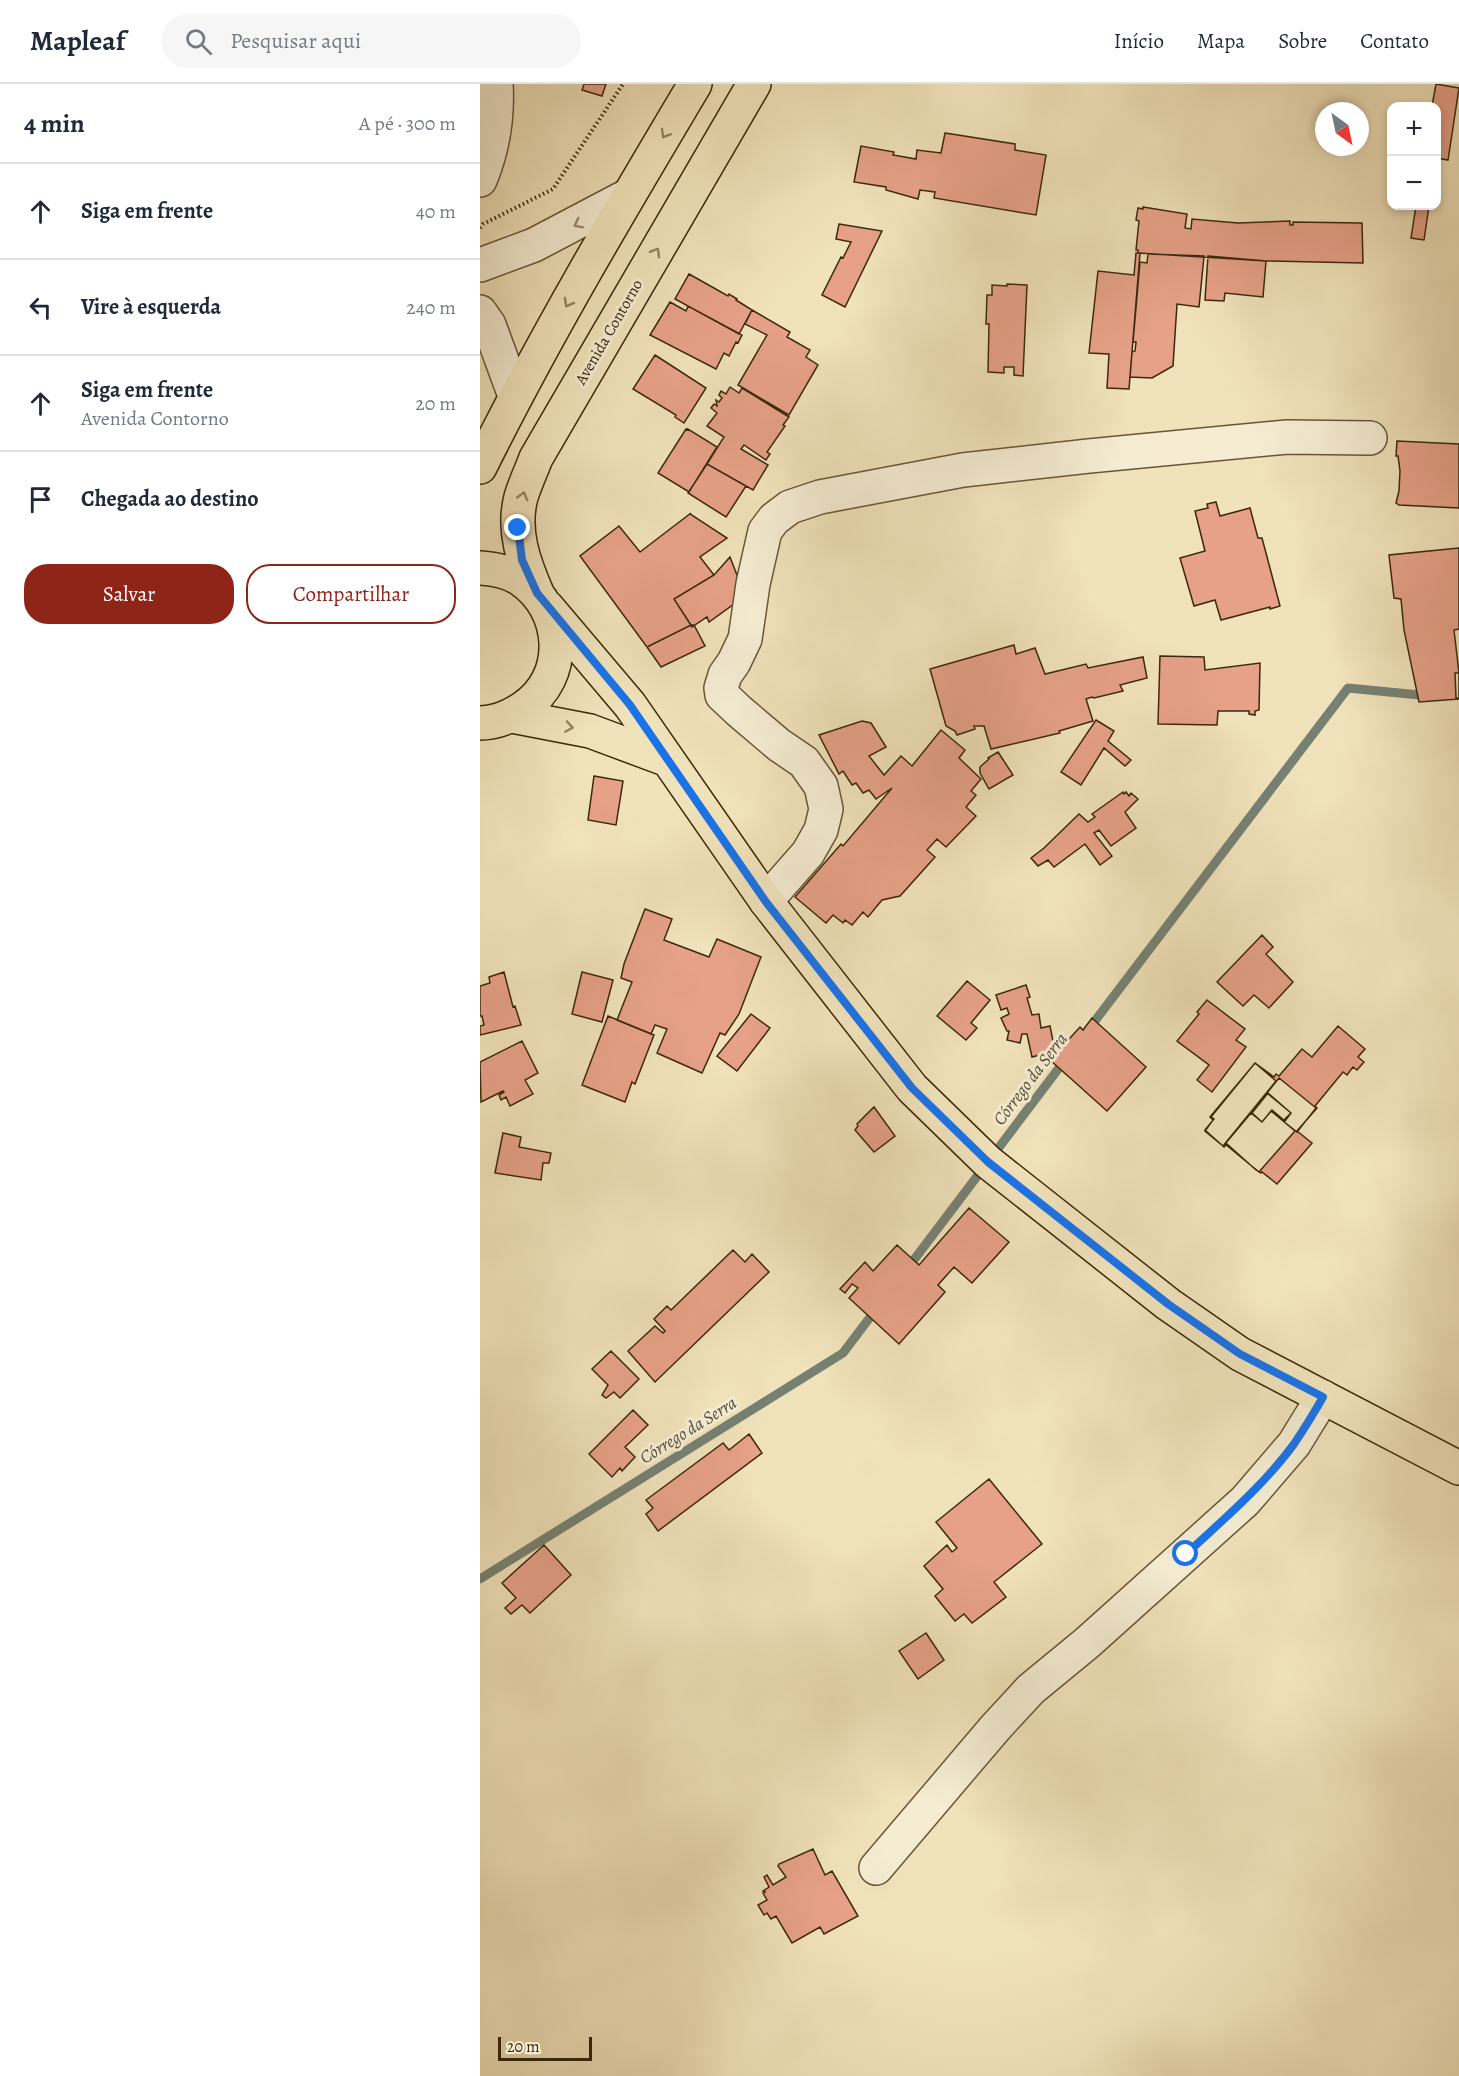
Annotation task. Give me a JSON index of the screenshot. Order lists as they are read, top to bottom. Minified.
{"streets":{"main road":["Avenida Contorno"]},"water":["Córrego da Serra"],"scale_bar":"20 m","north":"bottom right","page":{"header":"Mapleaf","search":"Pesquisar aqui","nav":["Início","Mapa","Sobre","Contato"],"heading":["4 min","A pé · 300 m"],"map_buttons":["+","−"],"list":[["Siga em frente","40 m"],["Vire à esquerda","240 m"],["Siga em frente","Avenida Contorno","20 m"],"Chegada ao destino"],"buttons":["Salvar","Compartilhar"],"scale":"20 m"}}
